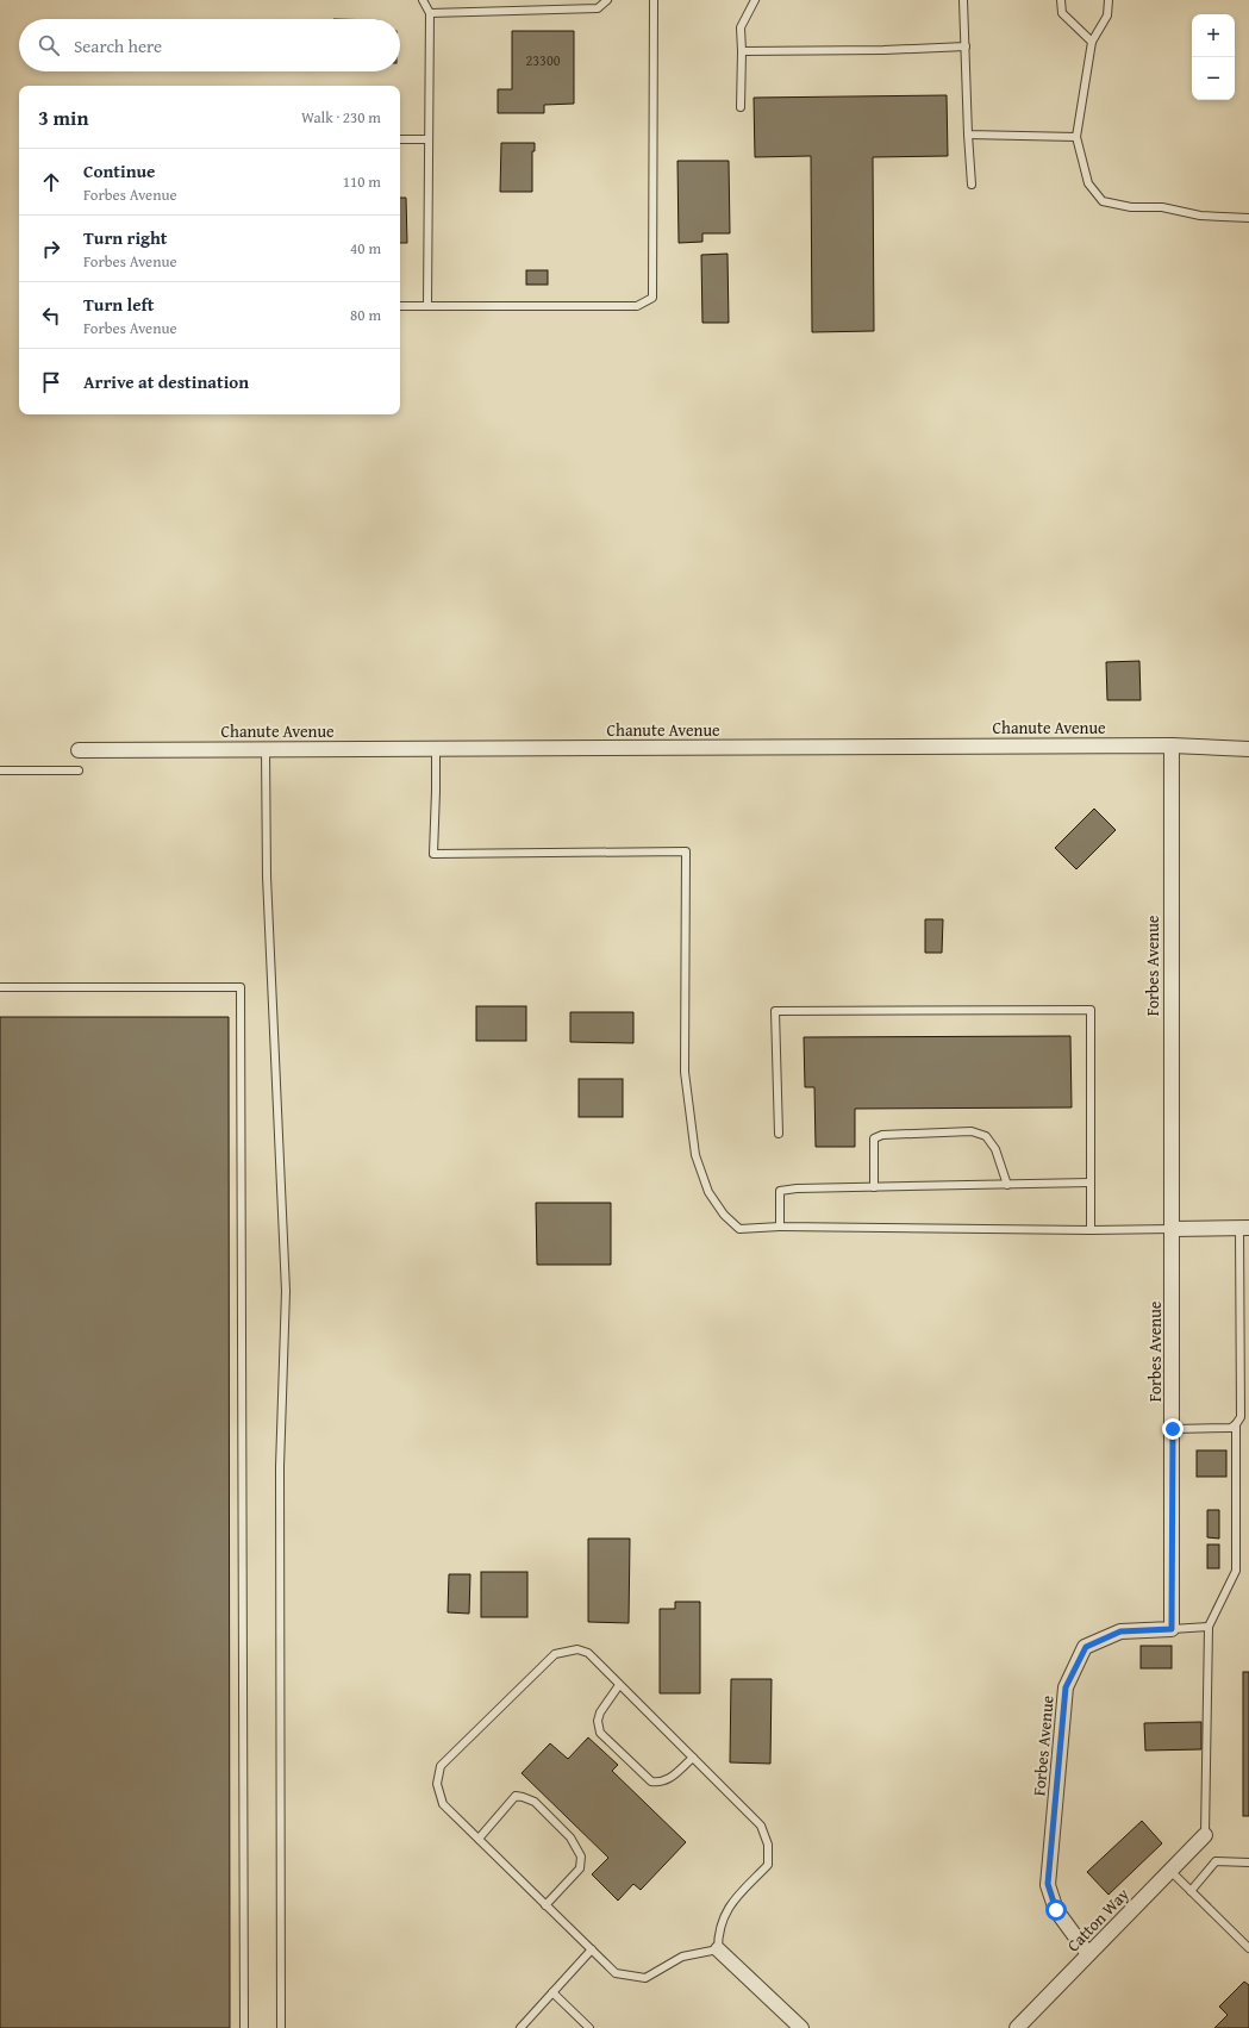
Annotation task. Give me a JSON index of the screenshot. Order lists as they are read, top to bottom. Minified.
{"streets":{"street":["Chanute Avenue","Forbes Avenue","Catton Way"]},"crossings":[["Chanute Avenue","Forbes Avenue"],["Forbes Avenue","Catton Way"]],"house_numbers":["23300"],"page":{"map_buttons":["+","−"],"search":"Search here","heading":["3 min","Walk · 230 m"],"list":[["Continue","Forbes Avenue","110 m"],["Turn right","Forbes Avenue","40 m"],["Turn left","Forbes Avenue","80 m"],"Arrive at destination"]}}
